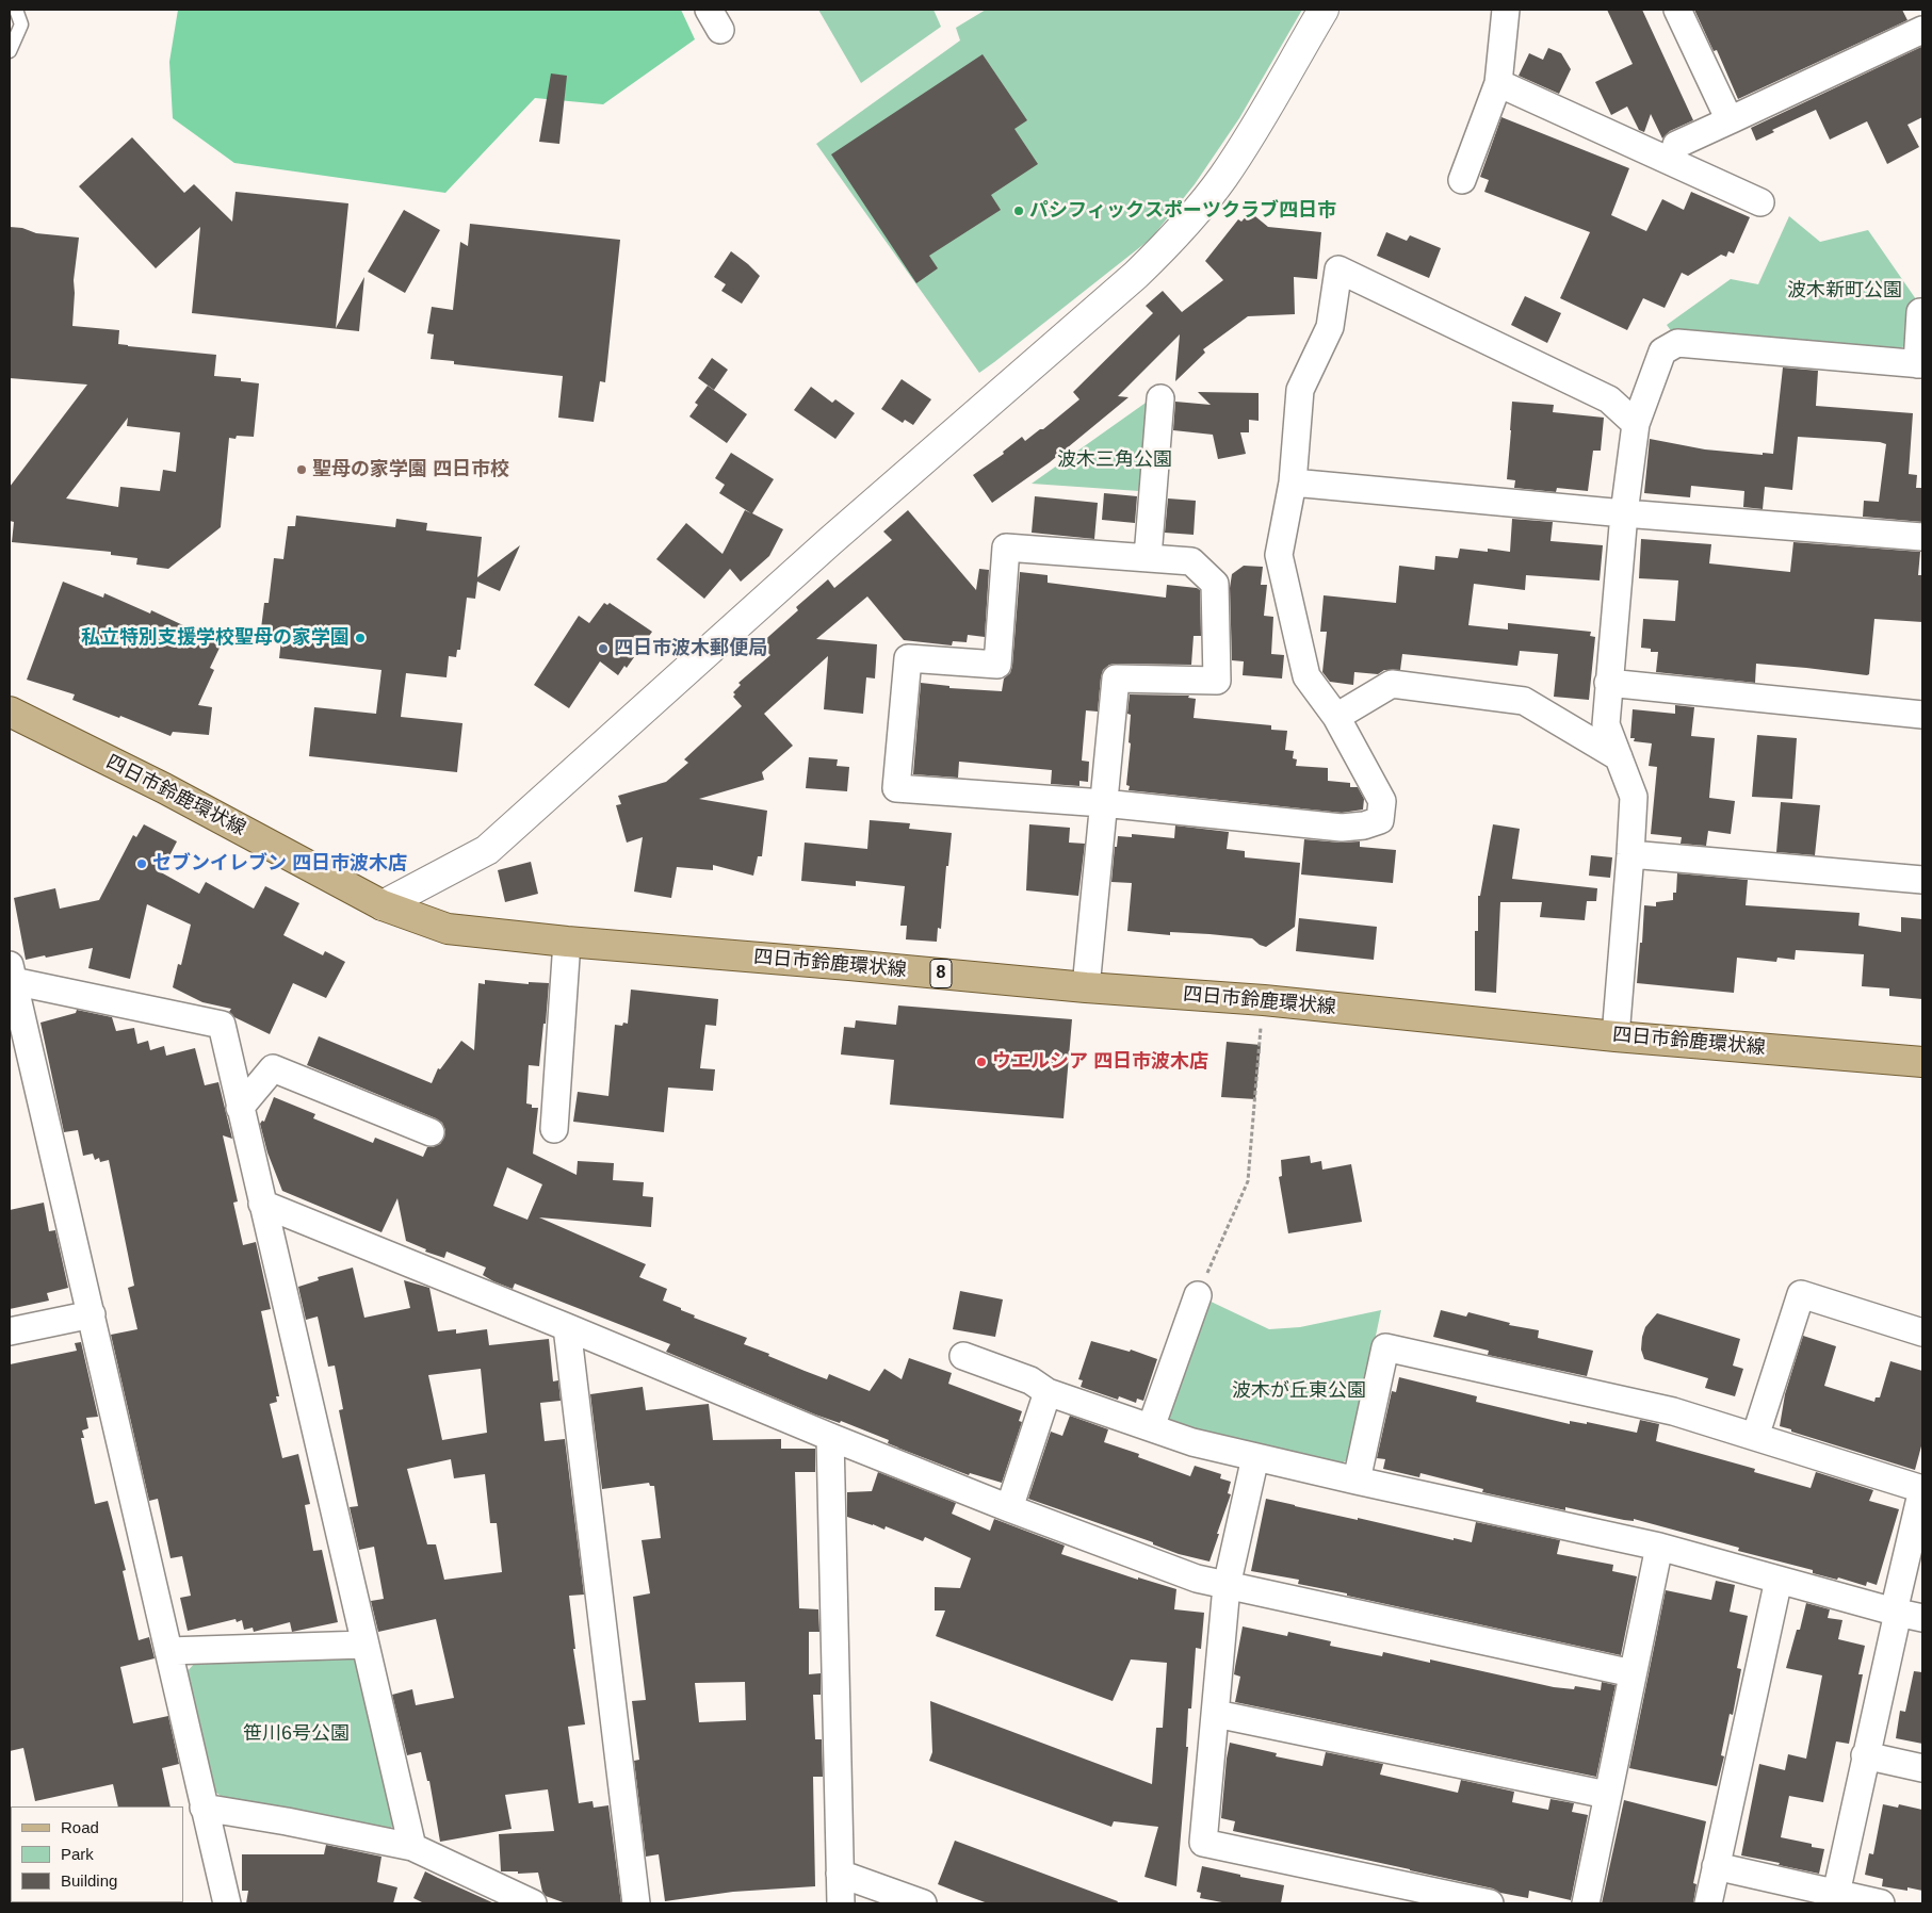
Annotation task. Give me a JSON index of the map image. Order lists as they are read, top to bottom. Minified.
{"streets":{"main road":["四日市鈴鹿環状線","8"]},"parks":["波木新町公園","波木三角公園","波木が丘東公園","笹川6号公園"],"places":["パシフィックスポーツクラブ四日市","聖母の家学園 四日市校","私立特別支援学校聖母の家学園","四日市波木郵便局","セブンイレブン 四日市波木店","ウエルシア 四日市波木店"],"legend":["Road","Park","Building"]}
